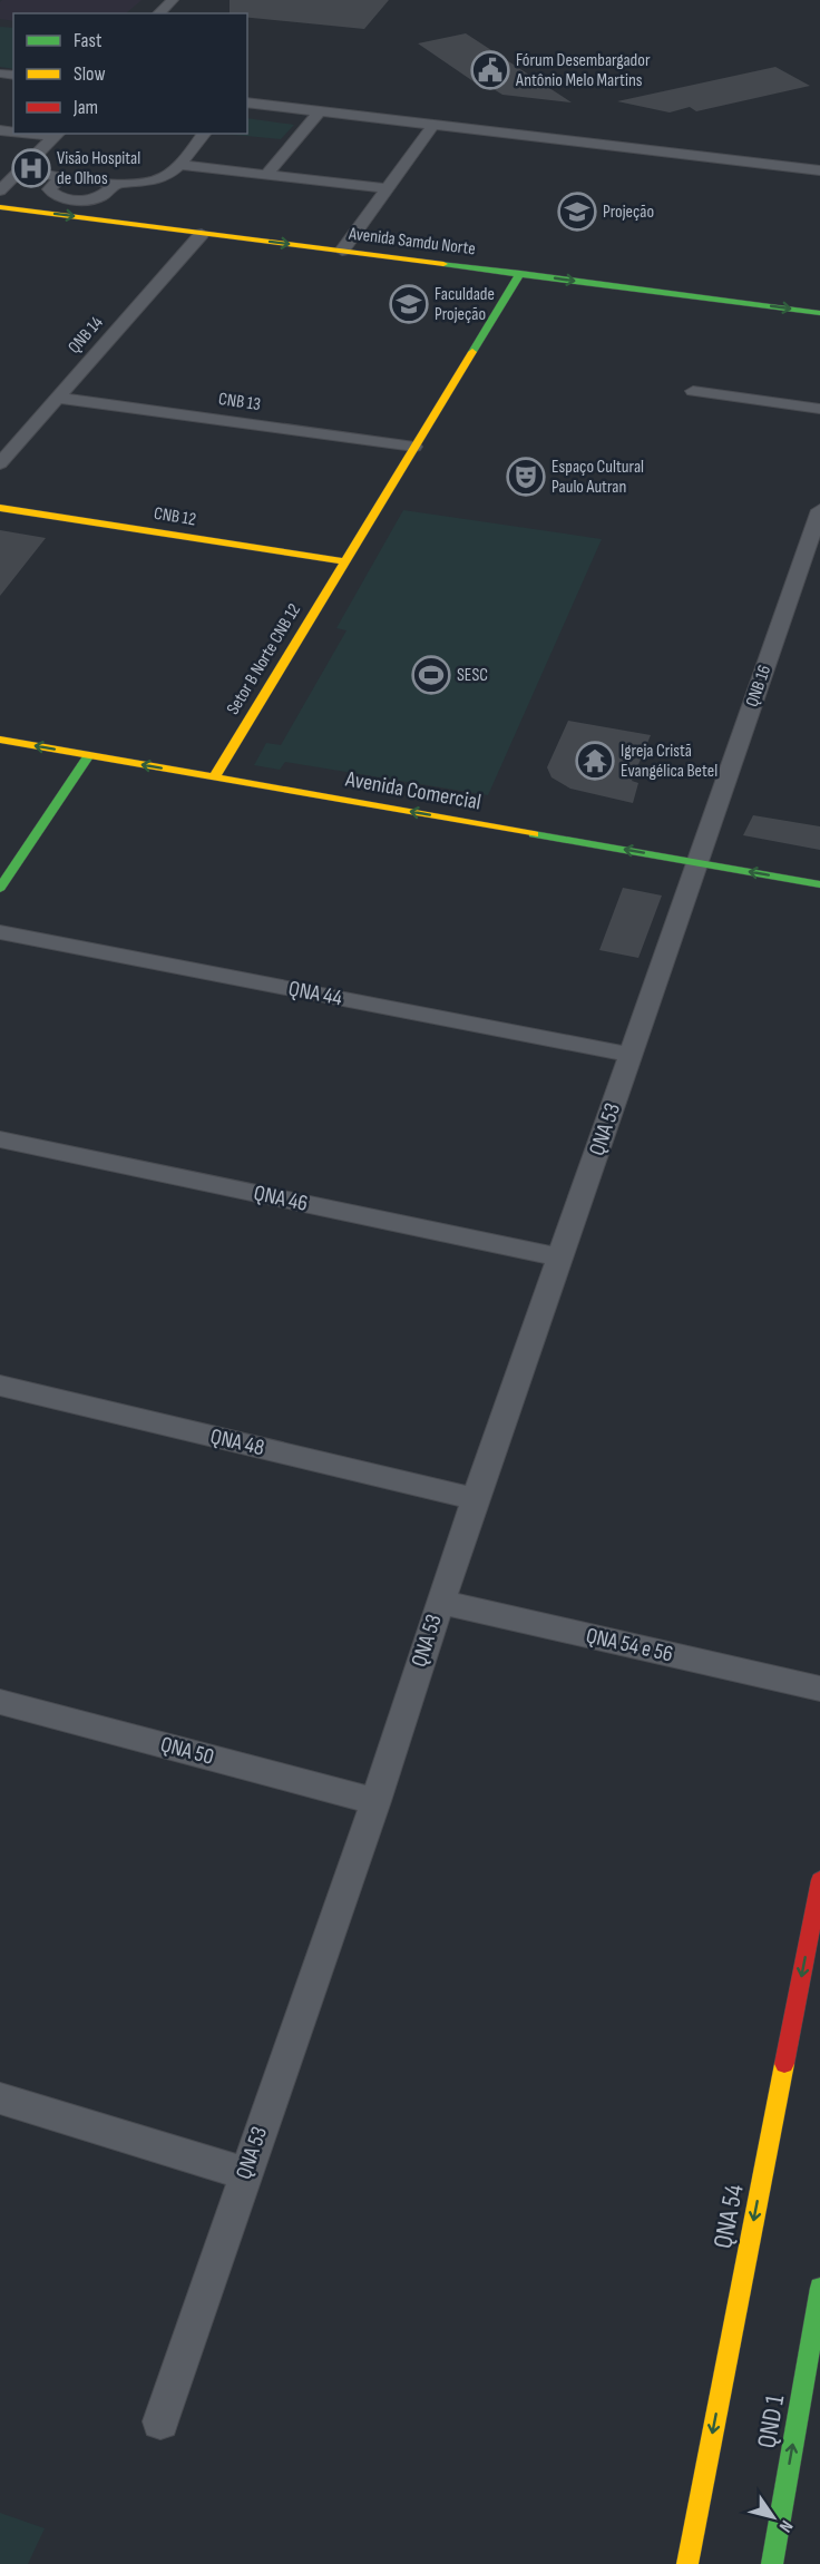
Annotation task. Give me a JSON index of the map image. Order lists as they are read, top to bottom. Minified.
{"streets":{"main road":["Avenida Samdu Norte","CNB 12","Setor B Norte CNB 12","Avenida Comercial","QNA 54","QND 1"],"street":["QNB 14","CNB 13","QNB 16","QNA 44","QNA 53","QNA 46","QNA 48","QNA 54 e 56","QNA 50"]},"crossings":[["Avenida Samdu Norte","QNB 14"],["Avenida Samdu Norte","Setor B Norte CNB 12"],["QNB 14","CNB 13"],["CNB 13","Setor B Norte CNB 12"],["CNB 12","Setor B Norte CNB 12"],["Setor B Norte CNB 12","Avenida Comercial"],["QNB 16","Avenida Comercial"],["QNB 16","QNA 53"],["Avenida Comercial","QNA 53"],["QNA 44","QNA 53"],["QNA 53","QNA 46"],["QNA 53","QNA 48"],["QNA 53","QNA 54 e 56"],["QNA 53","QNA 50"]],"one_way":["Avenida Samdu Norte","Avenida Comercial","QNA 54","QND 1"],"places":{"public building":["Fórum Desembargador Antônio Melo Martins"],"hospital":["Visão Hospital de Olhos"],"school or university":["Projeção","Faculdade Projeção"],"theatre":["Espaço Cultural Paulo Autran"],"sports":["SESC"],"temple":["Igreja Cristã Evangélica Betel"]},"legend":["Fast","Slow","Jam"],"north":"bottom right"}
